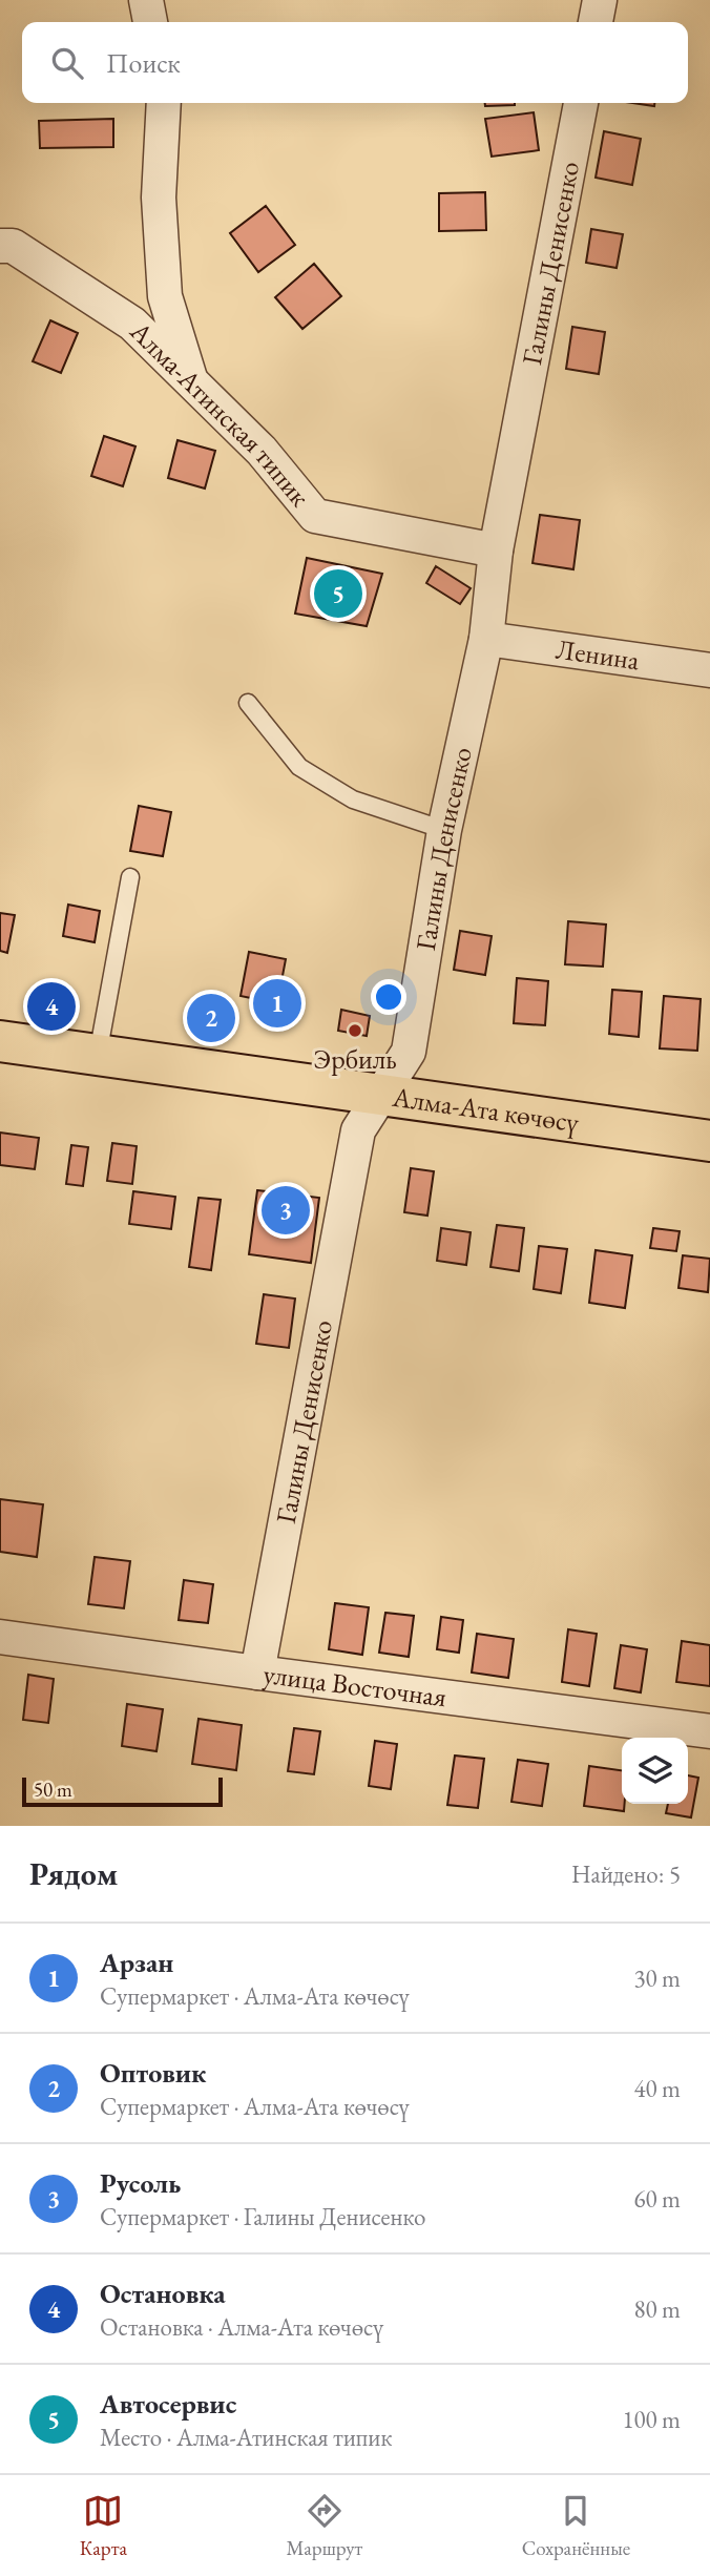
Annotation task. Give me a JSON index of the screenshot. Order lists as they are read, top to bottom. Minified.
{"streets":{"highway":["Алма-Ата көчөсү"],"street":["Галины Денисенко","Алма-Атинская типик","Ленина","улица Восточная"]},"crossings":[["Галины Денисенко","Алма-Атинская типик"],["Галины Денисенко","Ленина"],["Галины Денисенко","Алма-Ата көчөсү"],["Галины Денисенко","улица Восточная"]],"places":["Эрбиль"],"scale_bar":"50 m","page":{"search":"Поиск","pins":["5","1","4","2","3"],"scale":"50 m","heading":["Рядом","Найдено: 5"],"list":[{"mark":"1","name":"Арзан","note":"Супермаркет · Алма-Ата көчөсү","value":"30 m"},{"mark":"2","name":"Оптовик","note":"Супермаркет · Алма-Ата көчөсү","value":"40 m"},{"mark":"3","name":"Русоль","note":"Супермаркет · Галины Денисенко","value":"60 m"},{"mark":"4","name":"Остановка","note":"Остановка · Алма-Ата көчөсү","value":"80 m"},{"mark":"5","name":"Автосервис","note":"Место · Алма-Атинская типик","value":"100 m"}],"nav":["Карта","Маршрут","Сохранённые"]}}
